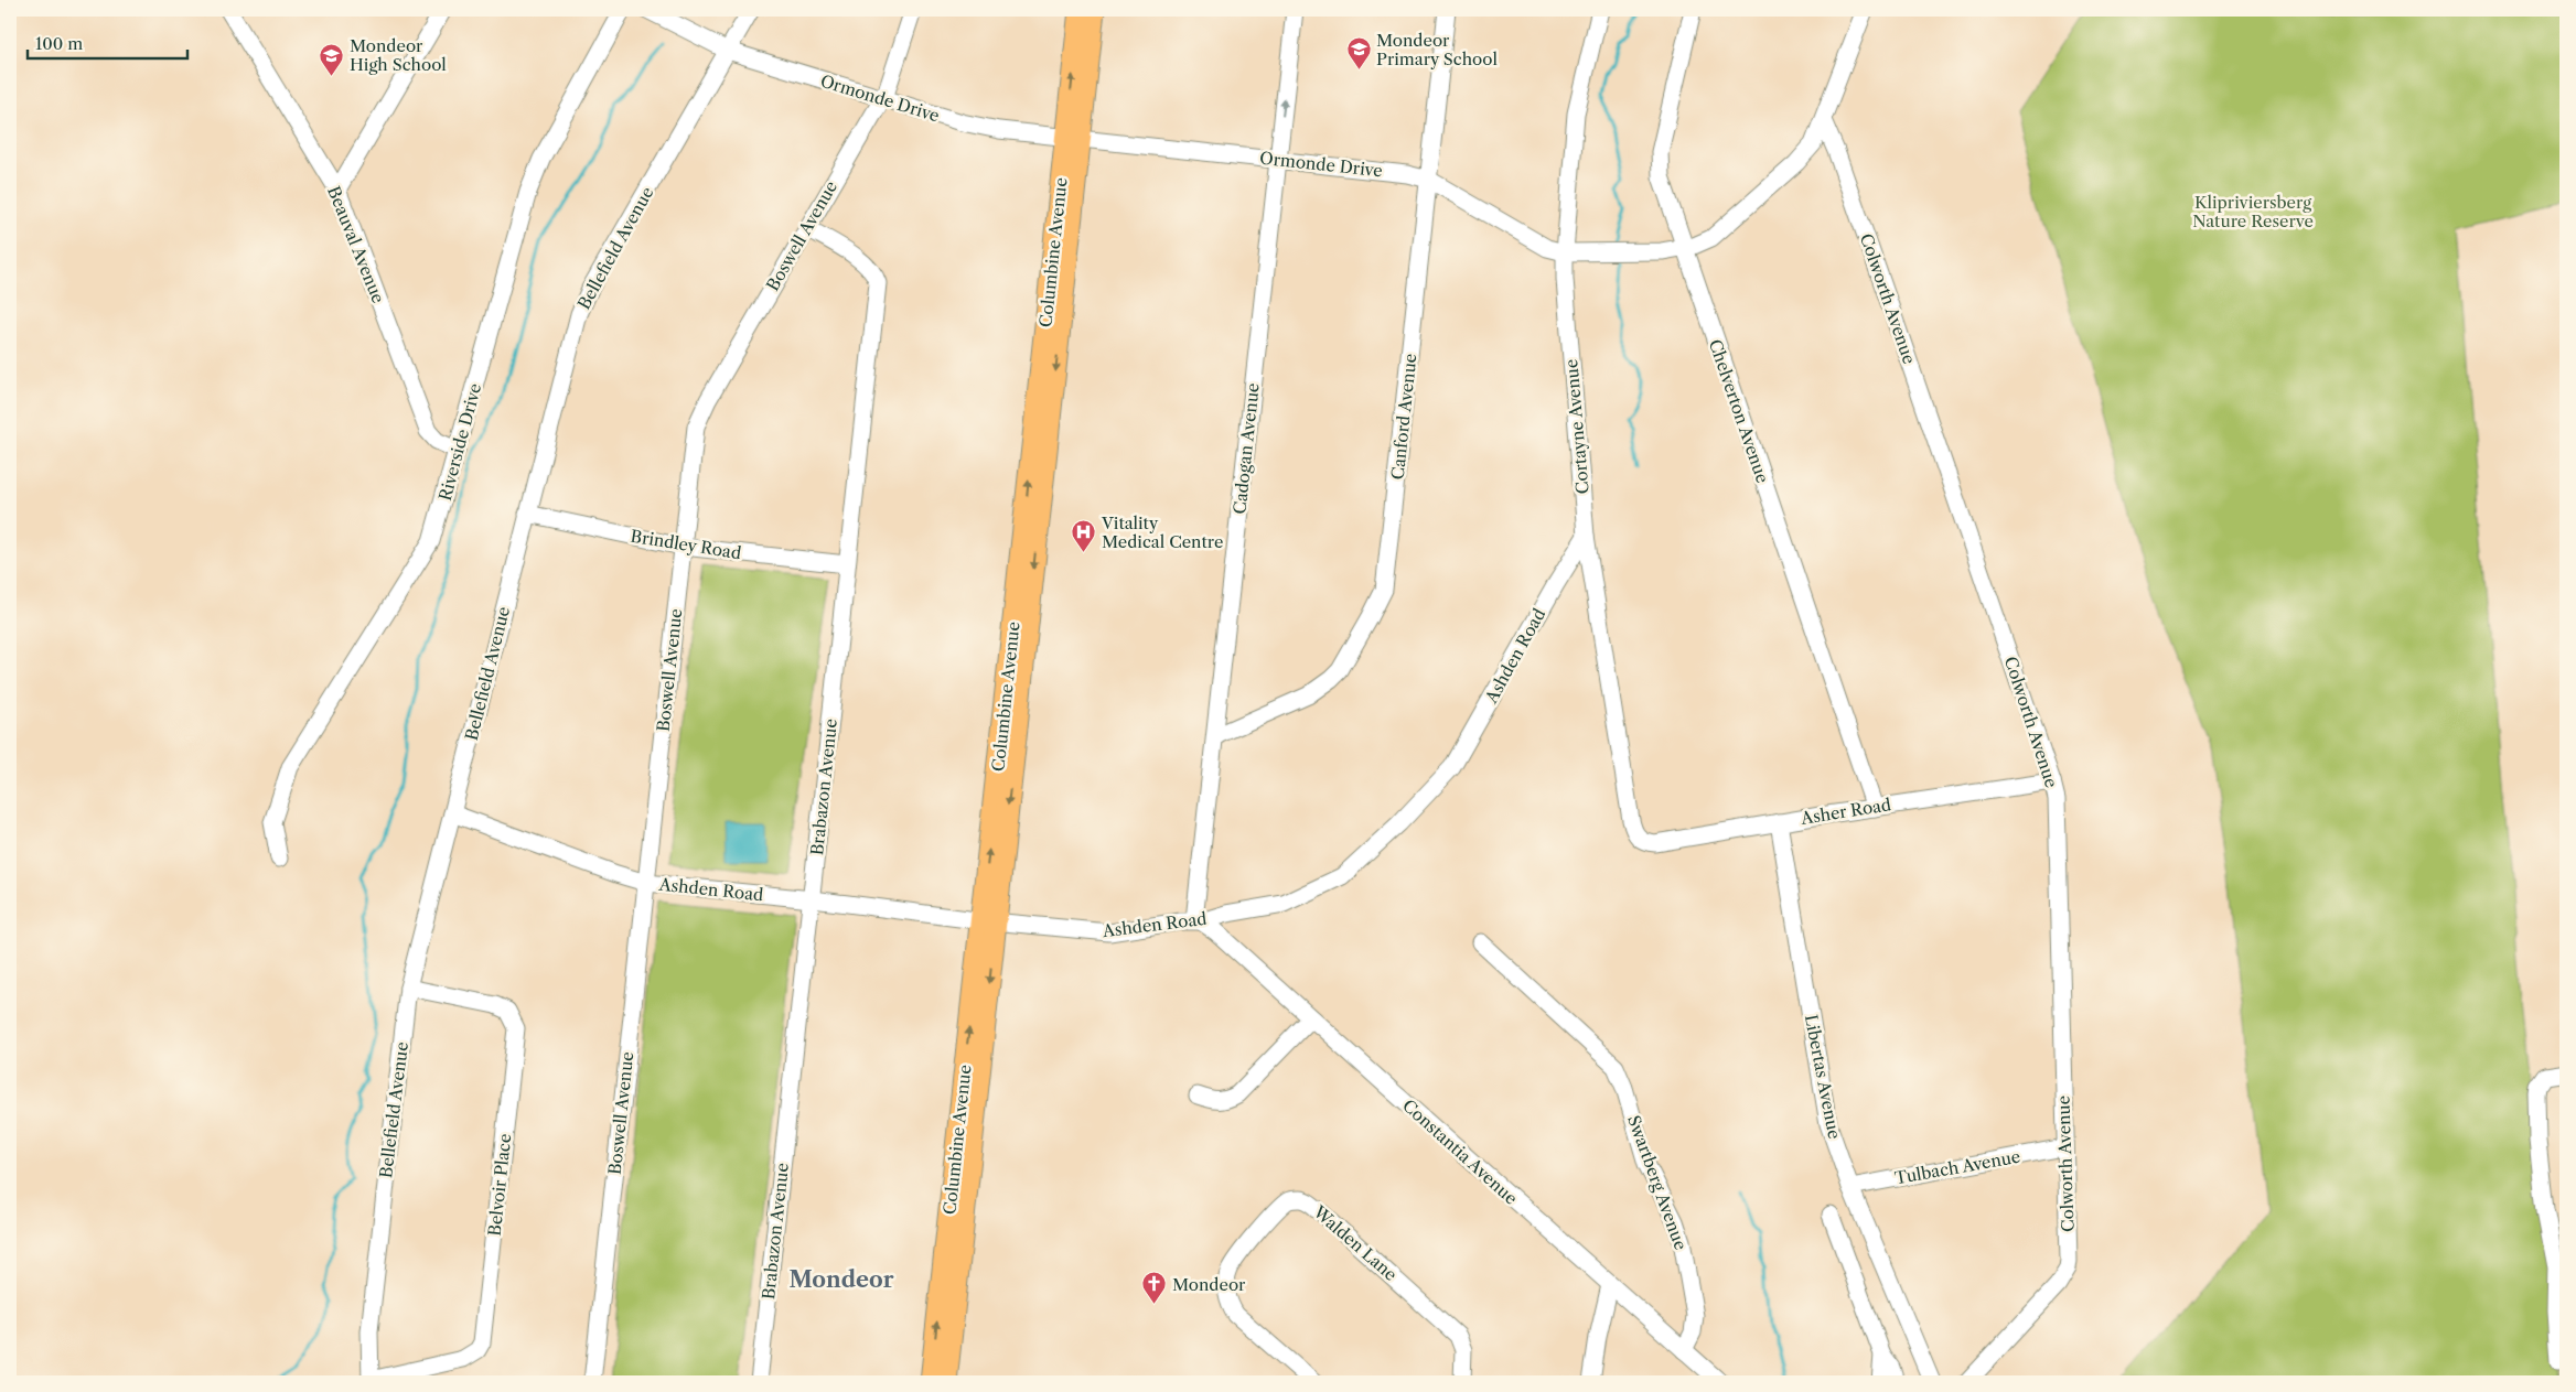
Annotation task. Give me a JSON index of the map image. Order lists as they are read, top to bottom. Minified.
{"streets":{"main road":["Columbine Avenue"],"street":["Ormonde Drive","Boswell Avenue","Beauval Avenue","Bellefield Avenue","Colworth Avenue","Chelverton Avenue","Canford Avenue","Cortayne Avenue","Riverside Drive","Cadogan Avenue","Brindley Road","Ashden Road","Brabazon Avenue","Asher Road","Libertas Avenue","Constantia Avenue","Tulbach Avenue","Swartberg Avenue","Belvoir Place","Walden Lane"]},"crossings":[["Ormonde Drive","Boswell Avenue"],["Ormonde Drive","Bellefield Avenue"],["Ormonde Drive","Columbine Avenue"],["Ormonde Drive","Colworth Avenue"],["Ormonde Drive","Chelverton Avenue"],["Ormonde Drive","Canford Avenue"],["Ormonde Drive","Cortayne Avenue"],["Ormonde Drive","Cadogan Avenue"],["Boswell Avenue","Brindley Road"],["Boswell Avenue","Ashden Road"],["Boswell Avenue","Brabazon Avenue"],["Beauval Avenue","Riverside Drive"],["Bellefield Avenue","Brindley Road"],["Bellefield Avenue","Ashden Road"],["Bellefield Avenue","Belvoir Place"],["Columbine Avenue","Ashden Road"],["Colworth Avenue","Asher Road"],["Colworth Avenue","Tulbach Avenue"],["Chelverton Avenue","Asher Road"],["Canford Avenue","Cadogan Avenue"],["Cortayne Avenue","Ashden Road"],["Cortayne Avenue","Asher Road"],["Cadogan Avenue","Ashden Road"],["Cadogan Avenue","Constantia Avenue"],["Brindley Road","Brabazon Avenue"],["Ashden Road","Brabazon Avenue"],["Ashden Road","Constantia Avenue"],["Asher Road","Libertas Avenue"],["Libertas Avenue","Tulbach Avenue"],["Constantia Avenue","Swartberg Avenue"]],"districts":["Mondeor"],"parks":["Klipriviersberg Nature Reserve"],"places":{"school or university":["Mondeor Primary School","Mondeor High School"],"hospital":["Vitality Medical Centre"],"church":["Mondeor"]},"scale_bar":"100 m"}
